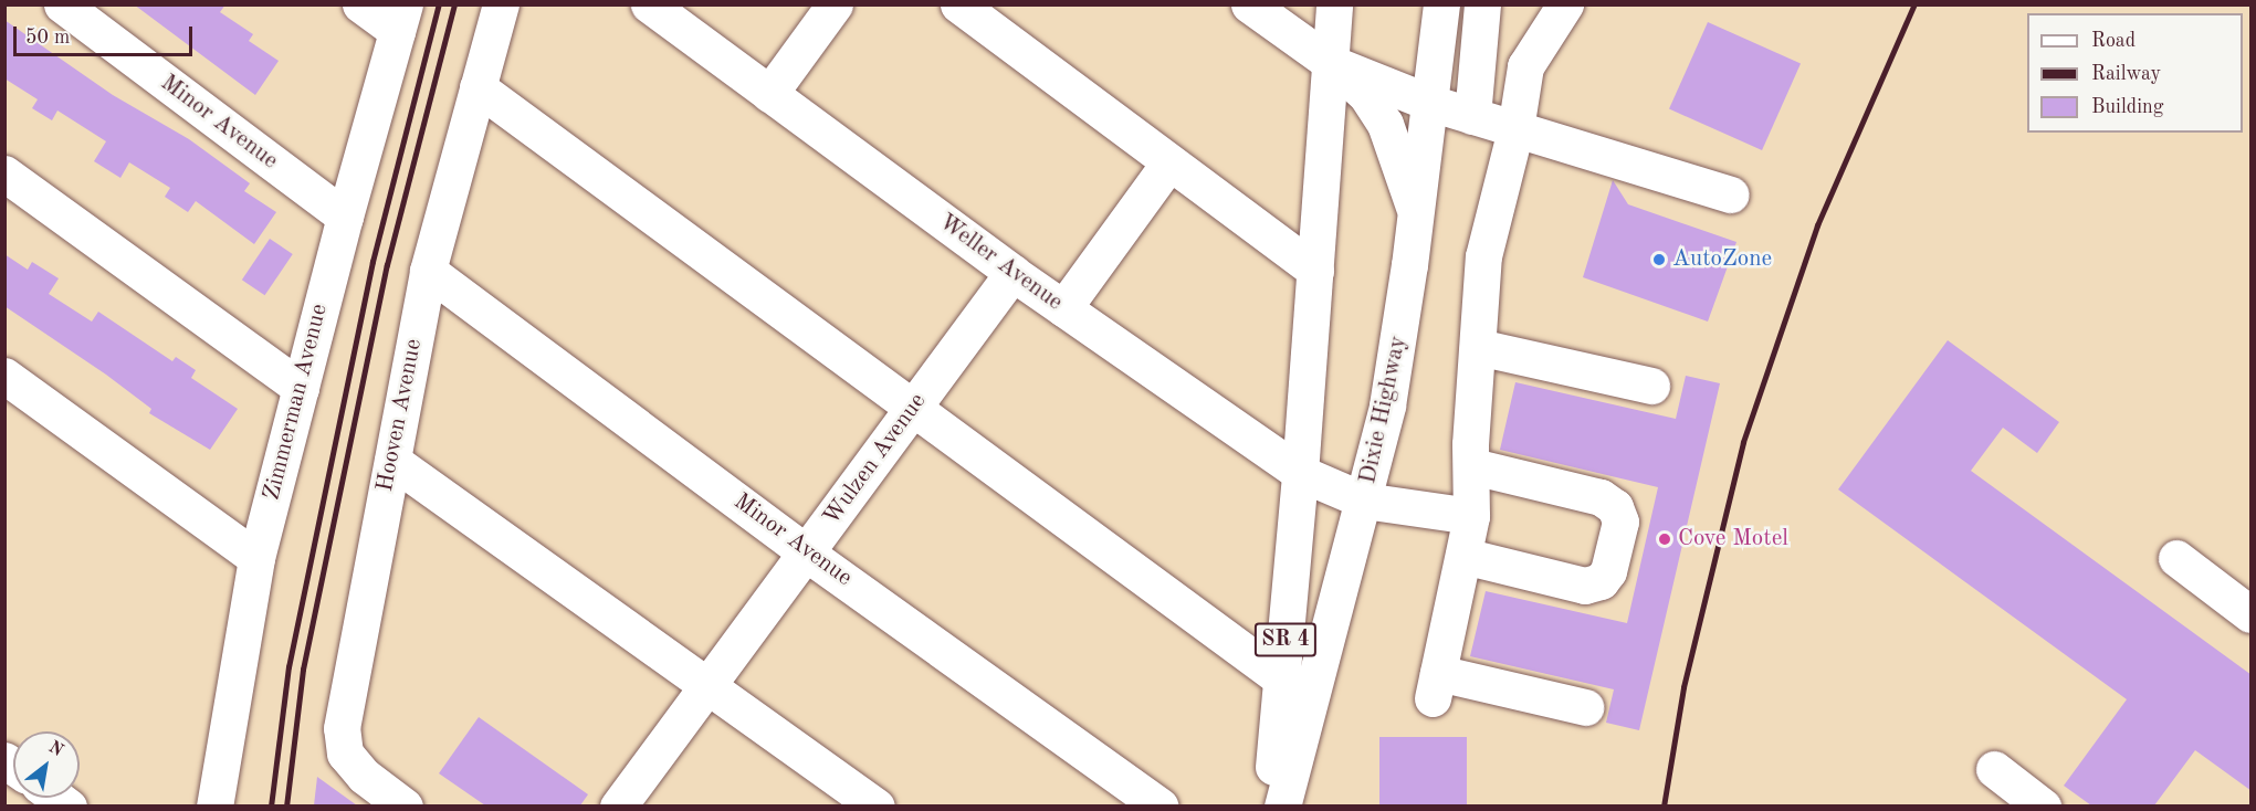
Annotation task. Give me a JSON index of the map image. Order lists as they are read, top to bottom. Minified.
{"streets":{"street":["Minor Avenue","Weller Avenue","Zimmerman Avenue","Dixie Highway","Hooven Avenue","Wulzen Avenue","SR 4"]},"crossings":[["Minor Avenue","Zimmerman Avenue"],["Minor Avenue","Hooven Avenue"],["Minor Avenue","Wulzen Avenue"],["Weller Avenue","Dixie Highway"],["Weller Avenue","Wulzen Avenue"],["Weller Avenue","SR 4"]],"places":["AutoZone","Cove Motel"],"legend":["Road","Railway","Building"],"scale_bar":"50 m","north":"top right"}
